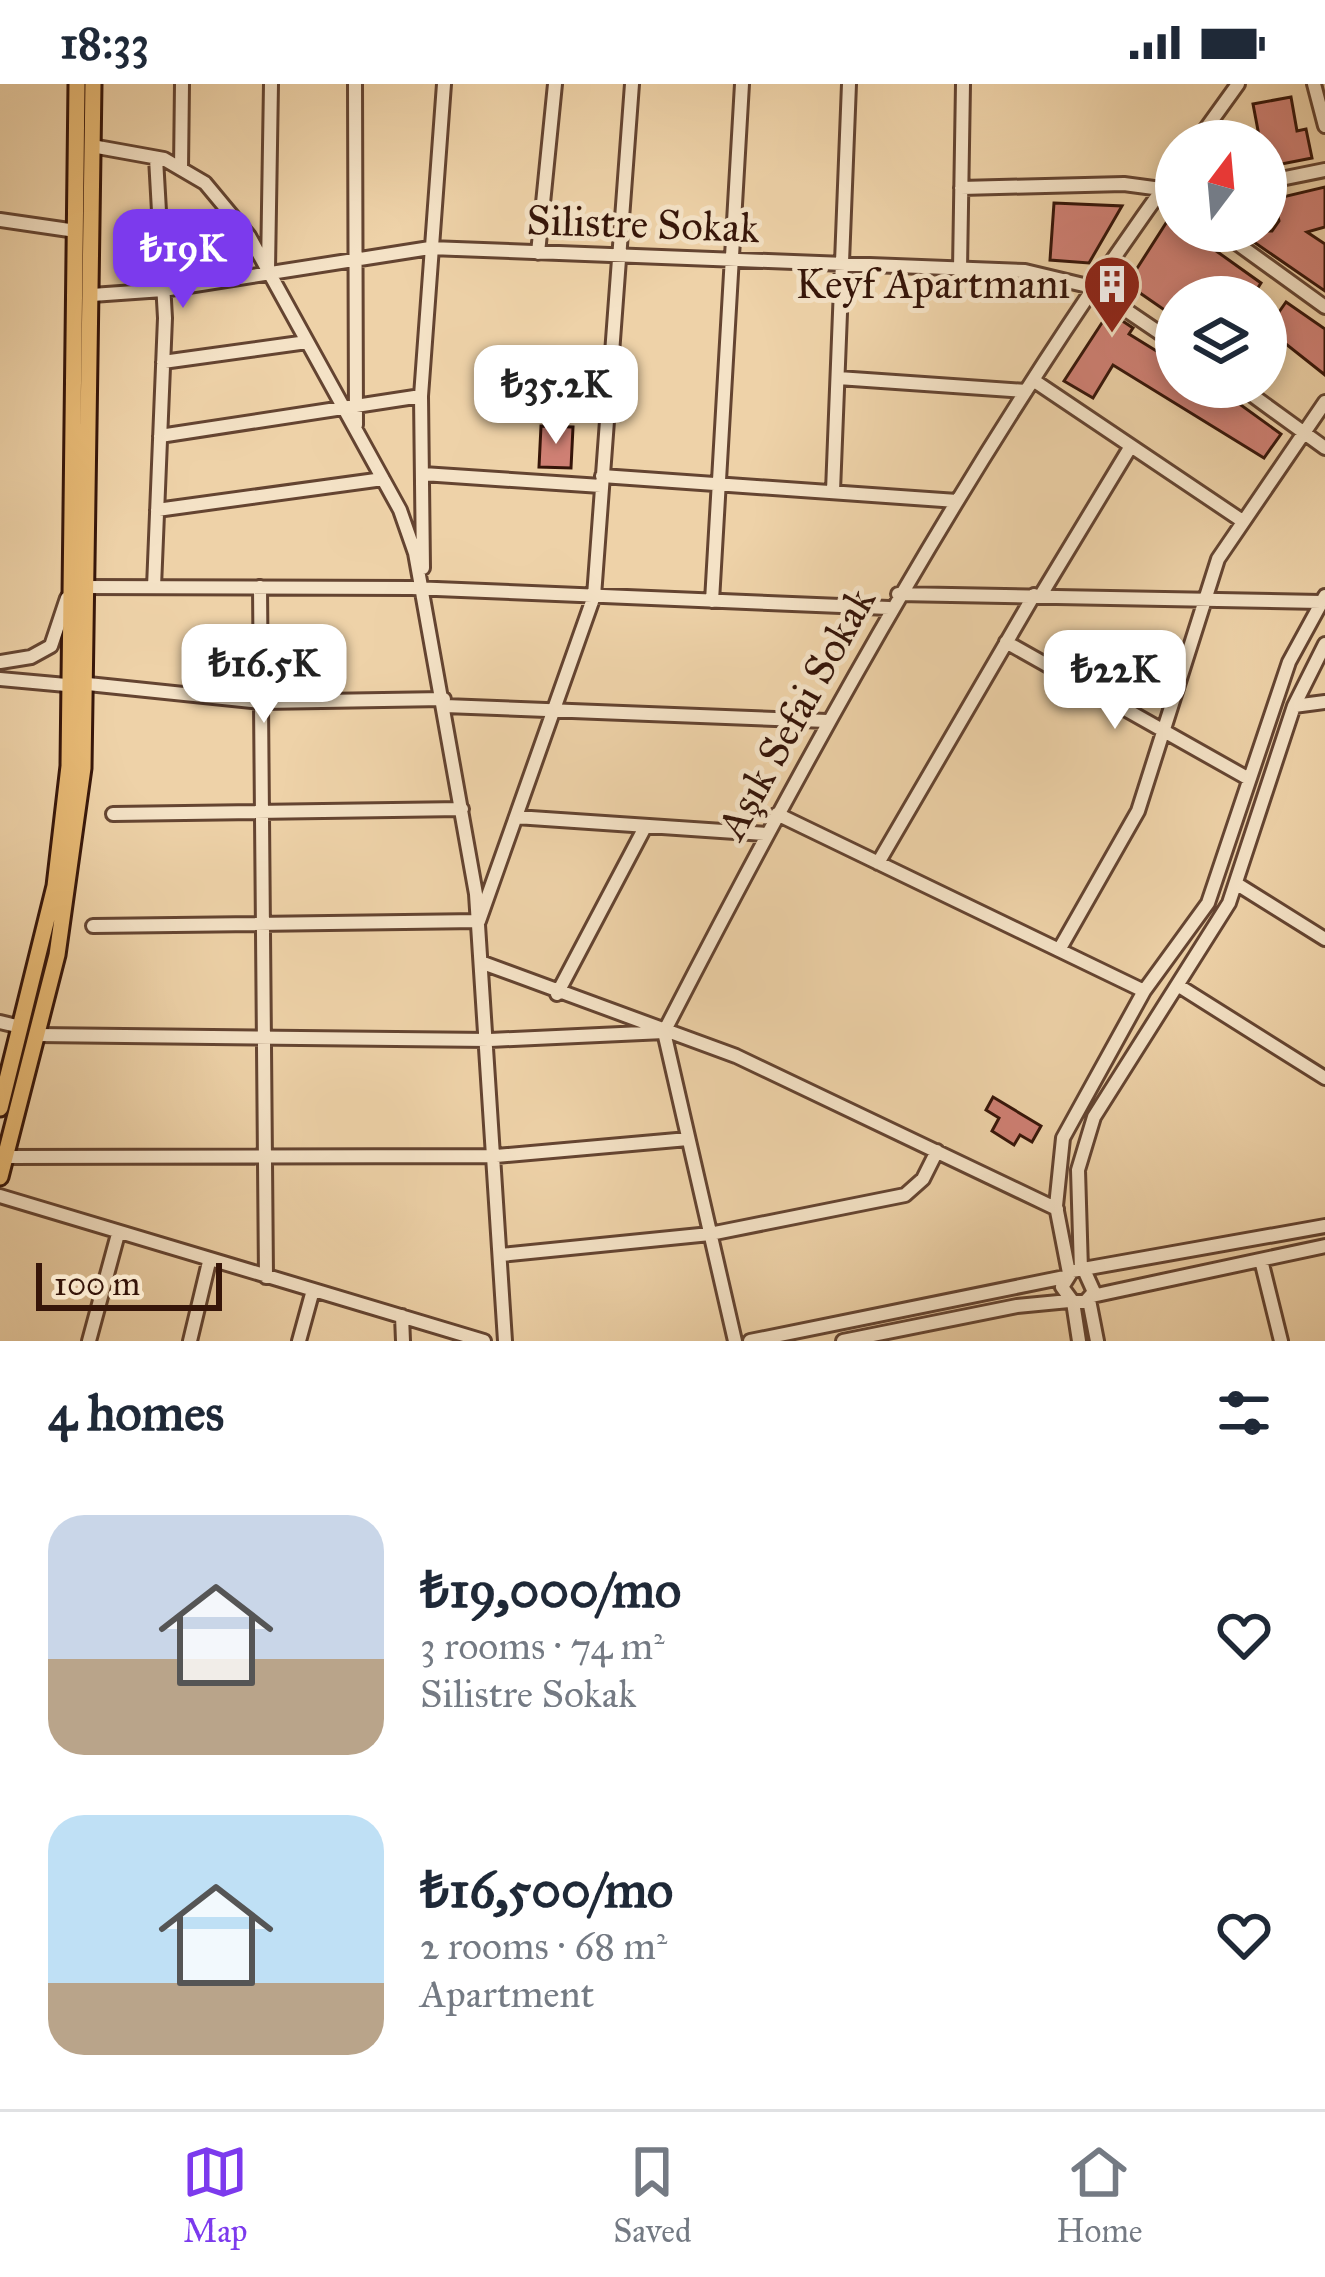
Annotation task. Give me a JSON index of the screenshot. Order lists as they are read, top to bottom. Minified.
{"streets":{"street":["Silistre Sokak","Aşık Sefai Sokak"]},"crossings":[["Silistre Sokak","Aşık Sefai Sokak"]],"places":{"building":["Keyf Apartmanı"]},"scale_bar":"100 m","north":"top","page":{"status":"18:33","price":["₺19K","₺35.2K","₺16.5K","₺22K"],"scale":"100 m","heading":"4 homes","list":[{"name":"₺19,000/mo","note":"3 rooms · 74 m² · Silistre Sokak"},{"name":"₺16,500/mo","note":"2 rooms · 68 m² · Apartment"}],"tabs":["Map","Saved","Home"]}}
